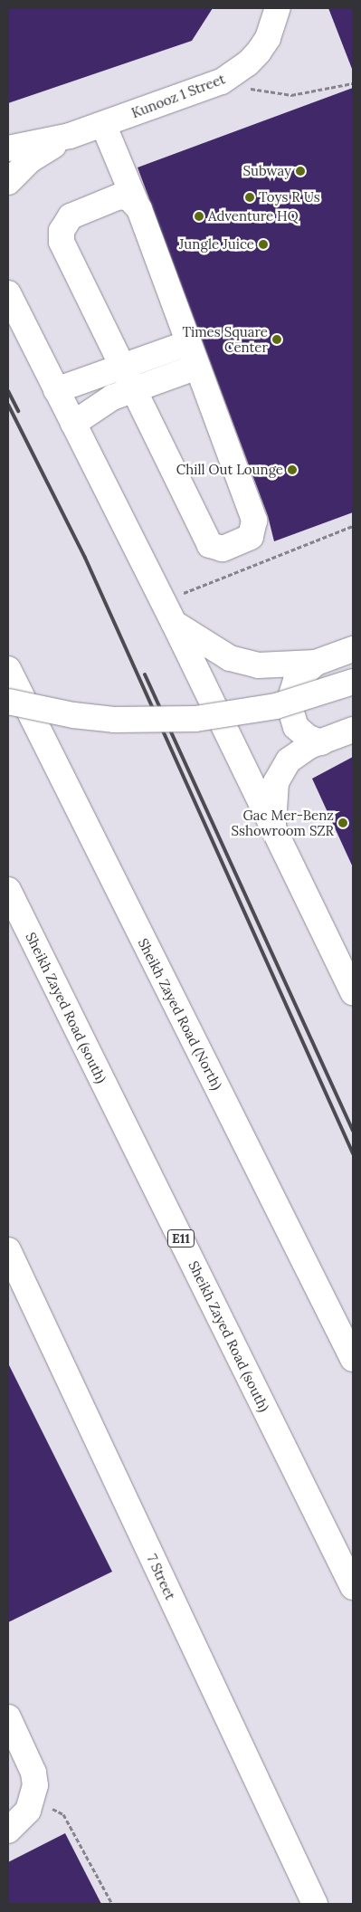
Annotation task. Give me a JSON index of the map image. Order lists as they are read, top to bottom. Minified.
{"streets":{"main road":["Kunooz 1 Street","Sheikh Zayed Road (south)","Sheikh Zayed Road (North)","E11","7 Street"]},"places":["Subway","Toys R Us","Adventure HQ","Jungle Juice","Times Square Center","Chill Out Lounge","Gac Mer-Benz Sshowroom SZR"]}
